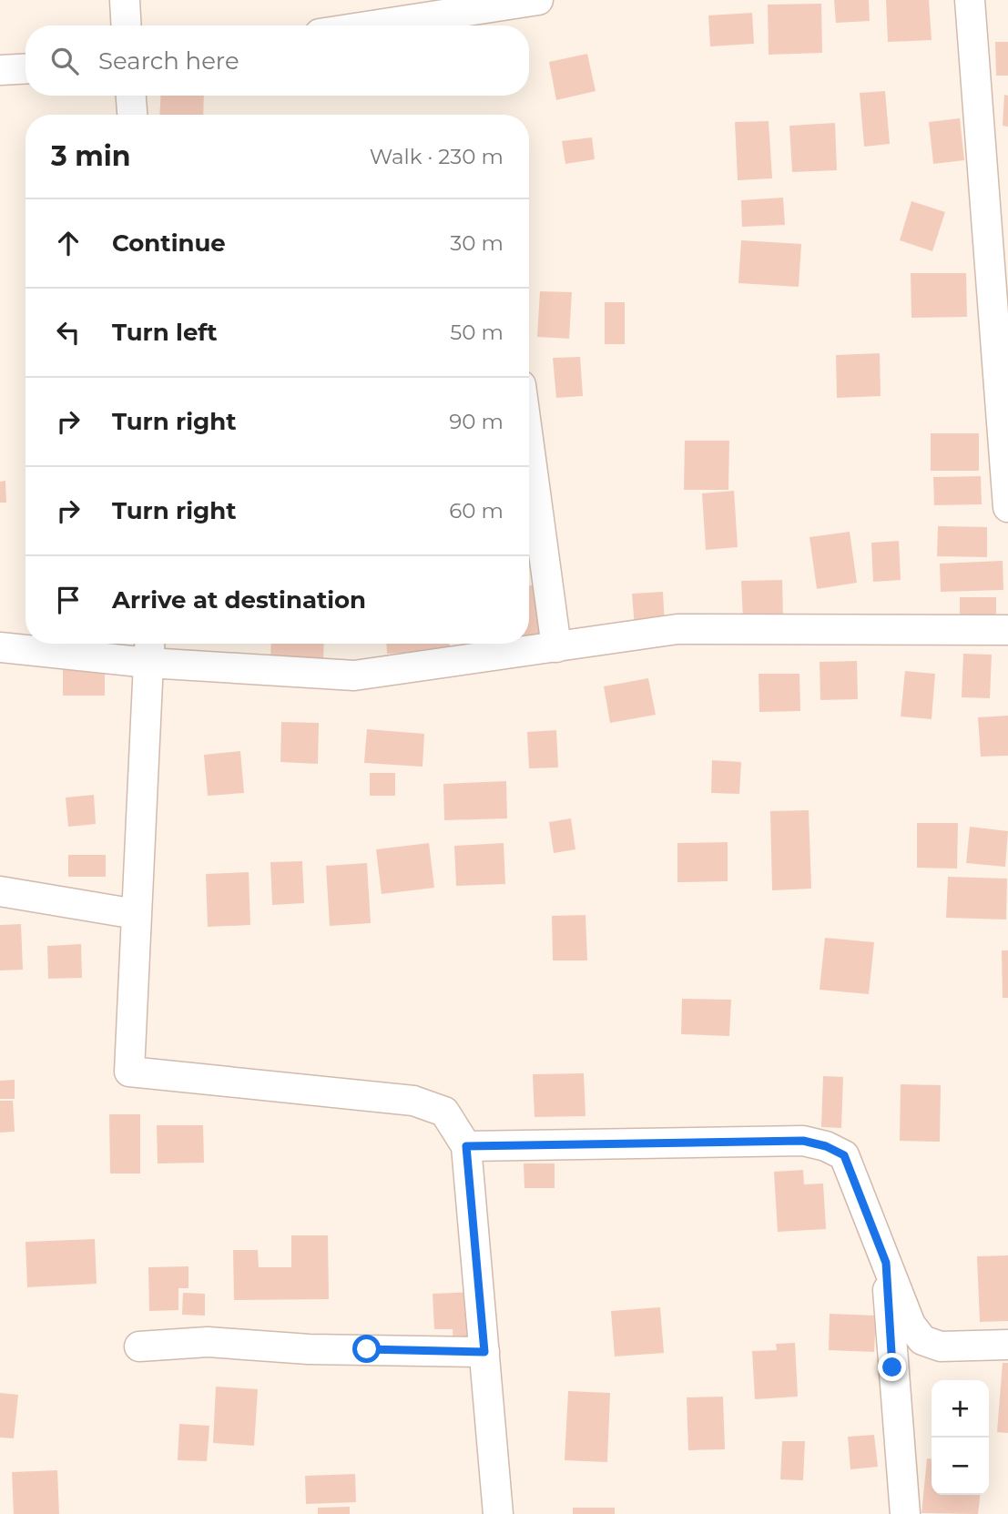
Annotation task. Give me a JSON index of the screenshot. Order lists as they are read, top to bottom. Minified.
{"page":{"search":"Search here","heading":["3 min","Walk · 230 m"],"list":[["Continue","30 m"],["Turn left","50 m"],["Turn right","90 m"],["Turn right","60 m"],"Arrive at destination"],"map_buttons":["+","−"]}}
